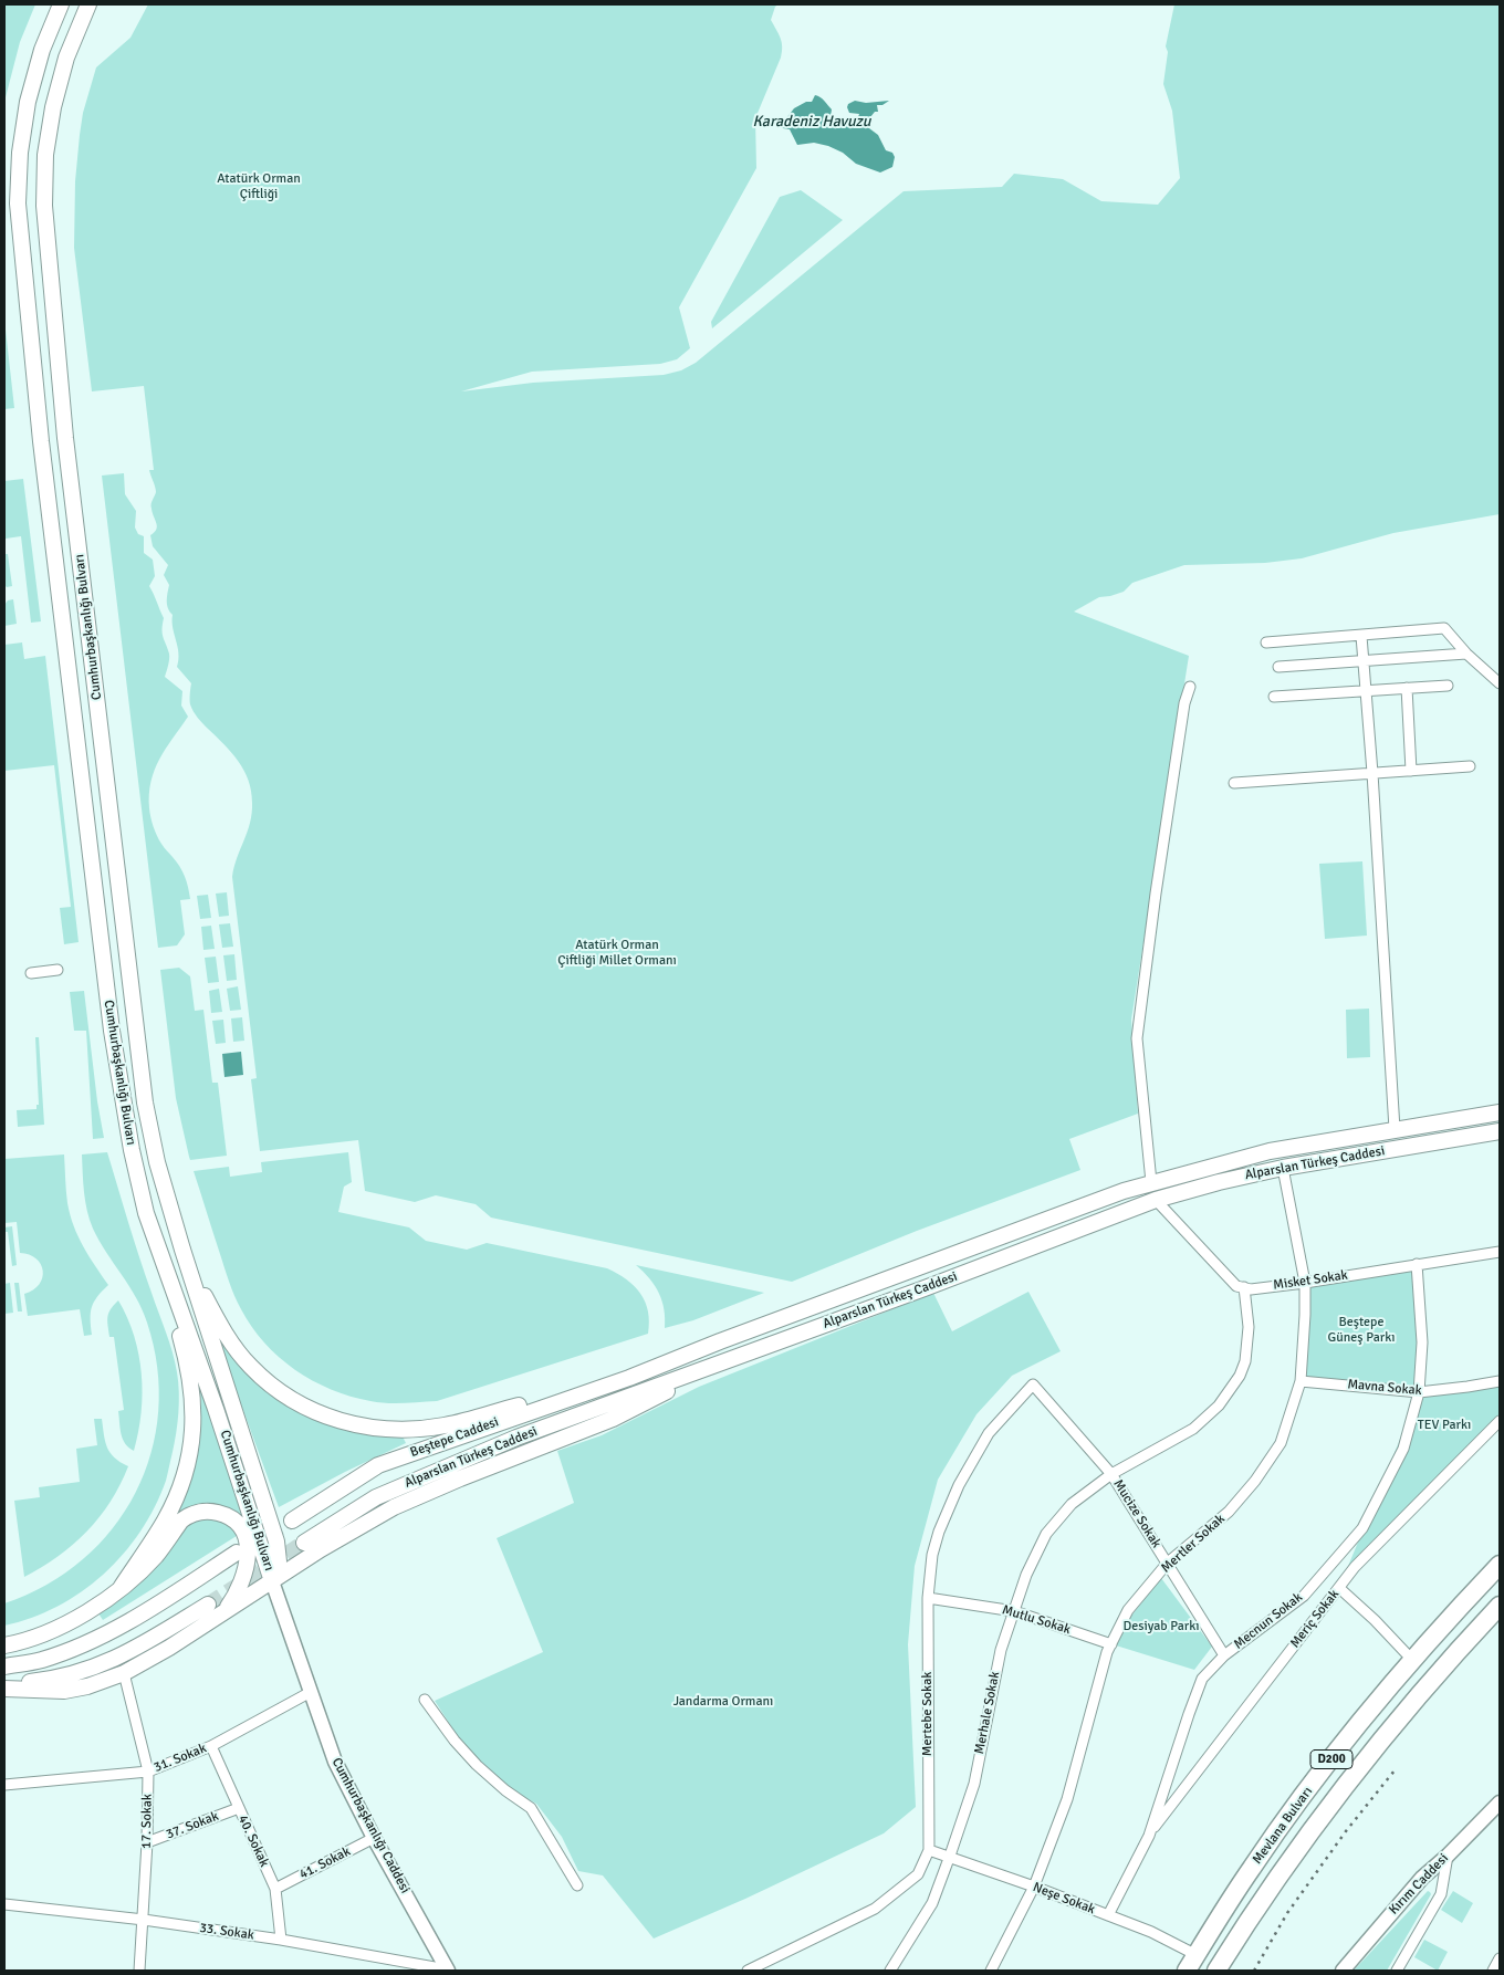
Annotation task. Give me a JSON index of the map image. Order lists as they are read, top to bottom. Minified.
{"streets":{"highway":["D200","Mevlana Bulvarı"],"main road":["Cumhurbaşkanlığı Bulvarı","Alparslan Türkeş Caddesi","Beştepe Caddesi","Cumhurbaşkanlığı Caddesi","Kırım Caddesi"],"street":["Misket Sokak","Mavna Sokak","Mucize Sokak","Mertler Sokak","Meriç Sokak","Mutlu Sokak","Mecnun Sokak","Merhale Sokak","Mertebe Sokak","31. Sokak","17. Sokak","37. Sokak","40. Sokak","41. Sokak","Neşe Sokak","33. Sokak"]},"crossings":[["Cumhurbaşkanlığı Bulvarı","Cumhurbaşkanlığı Caddesi"],["Alparslan Türkeş Caddesi","Beştepe Caddesi"],["Alparslan Türkeş Caddesi","Mertler Sokak"],["Misket Sokak","Mertler Sokak"],["Misket Sokak","Mecnun Sokak"],["Misket Sokak","Merhale Sokak"],["Mavna Sokak","Mertler Sokak"],["Mavna Sokak","Mecnun Sokak"],["Mucize Sokak","Mertler Sokak"],["Mucize Sokak","Mecnun Sokak"],["Mucize Sokak","Merhale Sokak"],["Mucize Sokak","Mertebe Sokak"],["Mertler Sokak","Mutlu Sokak"],["Mertler Sokak","Neşe Sokak"],["Meriç Sokak","Mecnun Sokak"],["Mutlu Sokak","Merhale Sokak"],["Mutlu Sokak","Mertebe Sokak"],["Mecnun Sokak","Neşe Sokak"],["Merhale Sokak","Neşe Sokak"],["Mertebe Sokak","Neşe Sokak"],["31. Sokak","17. Sokak"],["31. Sokak","Cumhurbaşkanlığı Caddesi"],["31. Sokak","40. Sokak"],["17. Sokak","37. Sokak"],["17. Sokak","33. Sokak"],["37. Sokak","40. Sokak"],["Cumhurbaşkanlığı Caddesi","41. Sokak"],["Cumhurbaşkanlığı Caddesi","33. Sokak"],["Mevlana Bulvarı","Neşe Sokak"],["40. Sokak","41. Sokak"],["40. Sokak","33. Sokak"]],"water":["Karadeniz Havuzu"],"parks":["Atatürk Orman Çiftliği","Atatürk Orman Çiftliği Millet Ormanı","Beştepe Güneş Parkı","TEV Parkı","Desiyab Parkı","Jandarma Ormanı"]}
